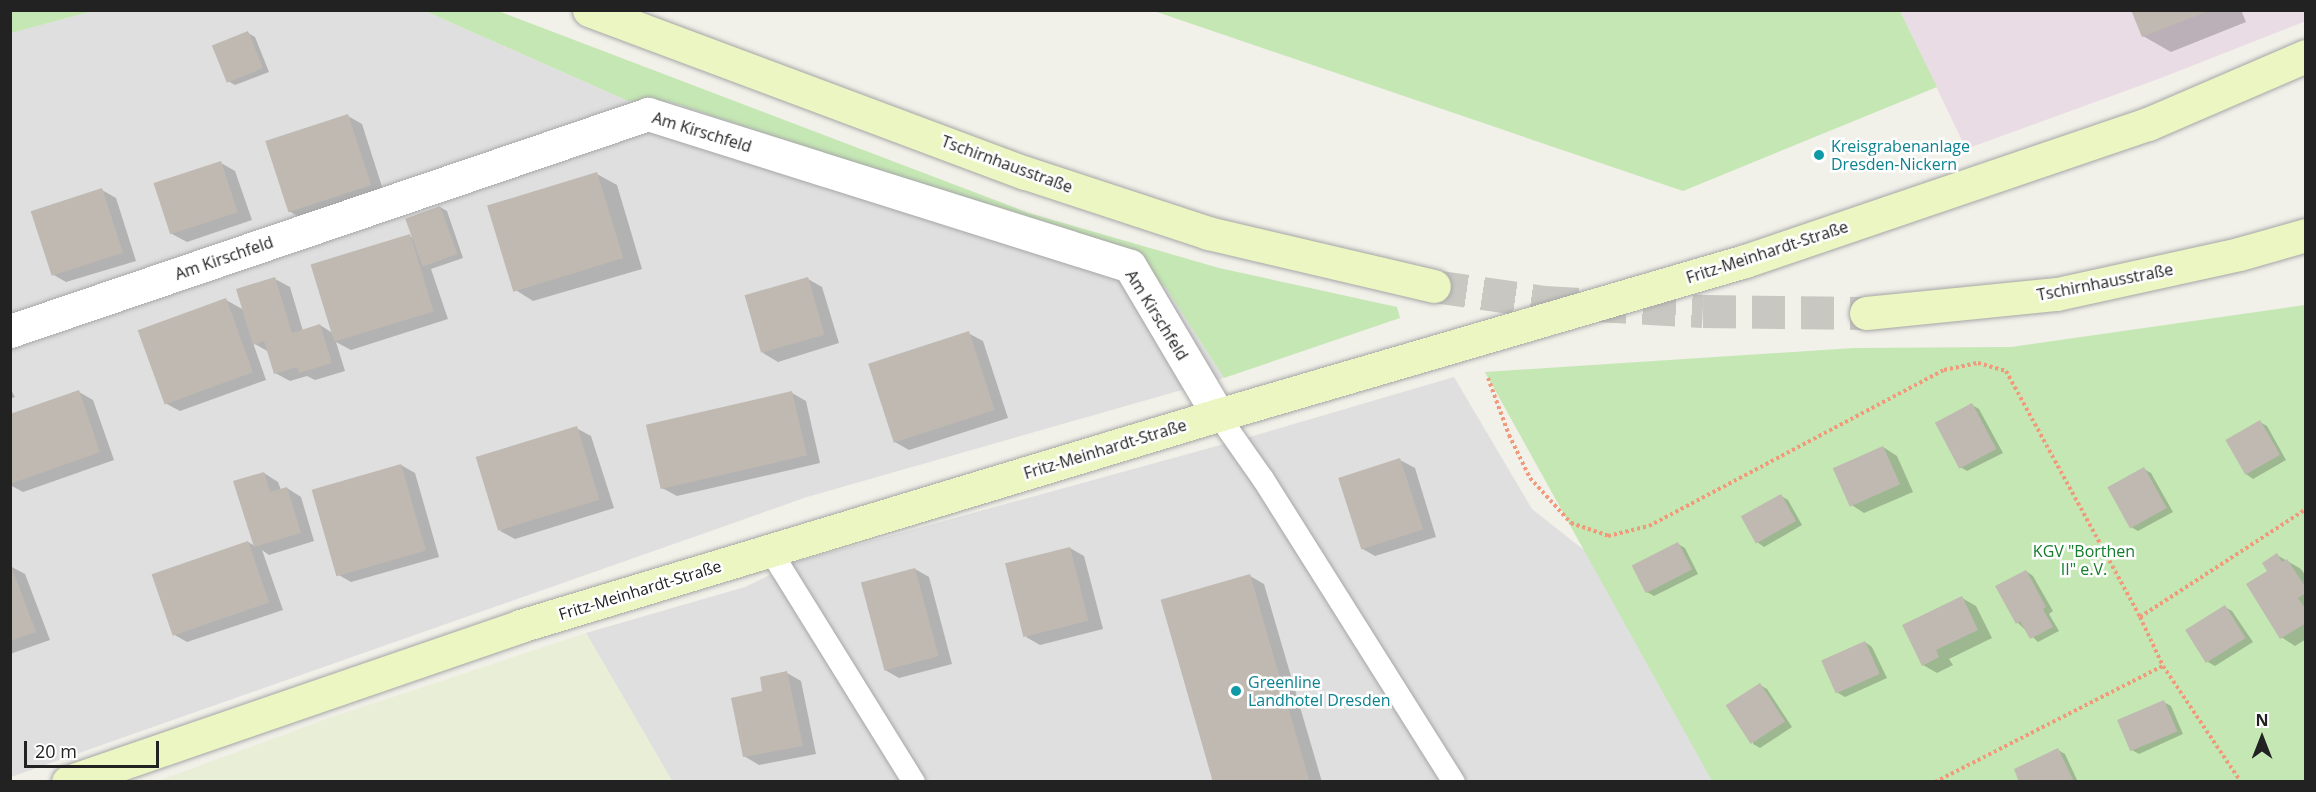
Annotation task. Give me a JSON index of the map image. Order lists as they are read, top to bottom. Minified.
{"streets":{"street":["Am Kirschfeld","Tschirnhausstraße","Fritz-Meinhardt-Straße"]},"crossings":[["Am Kirschfeld","Fritz-Meinhardt-Straße"]],"parks":["KGV \"Borthen II\" e.V."],"places":["Kreisgrabenanlage Dresden-Nickern","Greenline Landhotel Dresden"],"scale_bar":"20 m","north":"top"}
